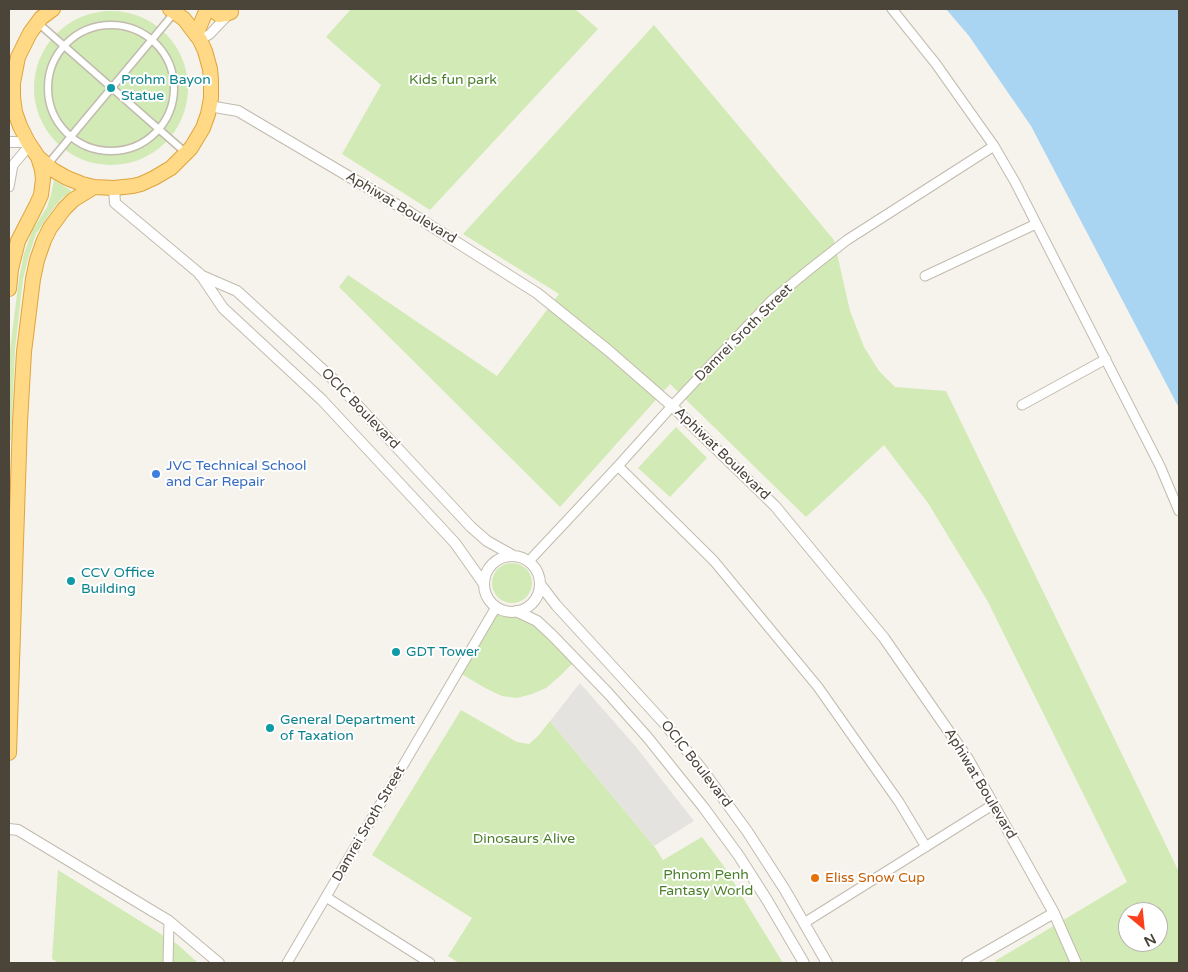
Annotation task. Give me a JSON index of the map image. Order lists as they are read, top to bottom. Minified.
{"streets":{"street":["Aphiwat Boulevard","Damrei Sroth Street","OCIC Boulevard"]},"crossings":[["Aphiwat Boulevard","Damrei Sroth Street"],["Damrei Sroth Street","OCIC Boulevard"]],"parks":["Kids fun park","Dinosaurs Alive","Phnom Penh Fantasy World"],"places":["Prohm Bayon Statue","JVC Technical School and Car Repair","CCV Office Building","GDT Tower","General Department of Taxation","Eliss Snow Cup"],"north":"bottom right"}
